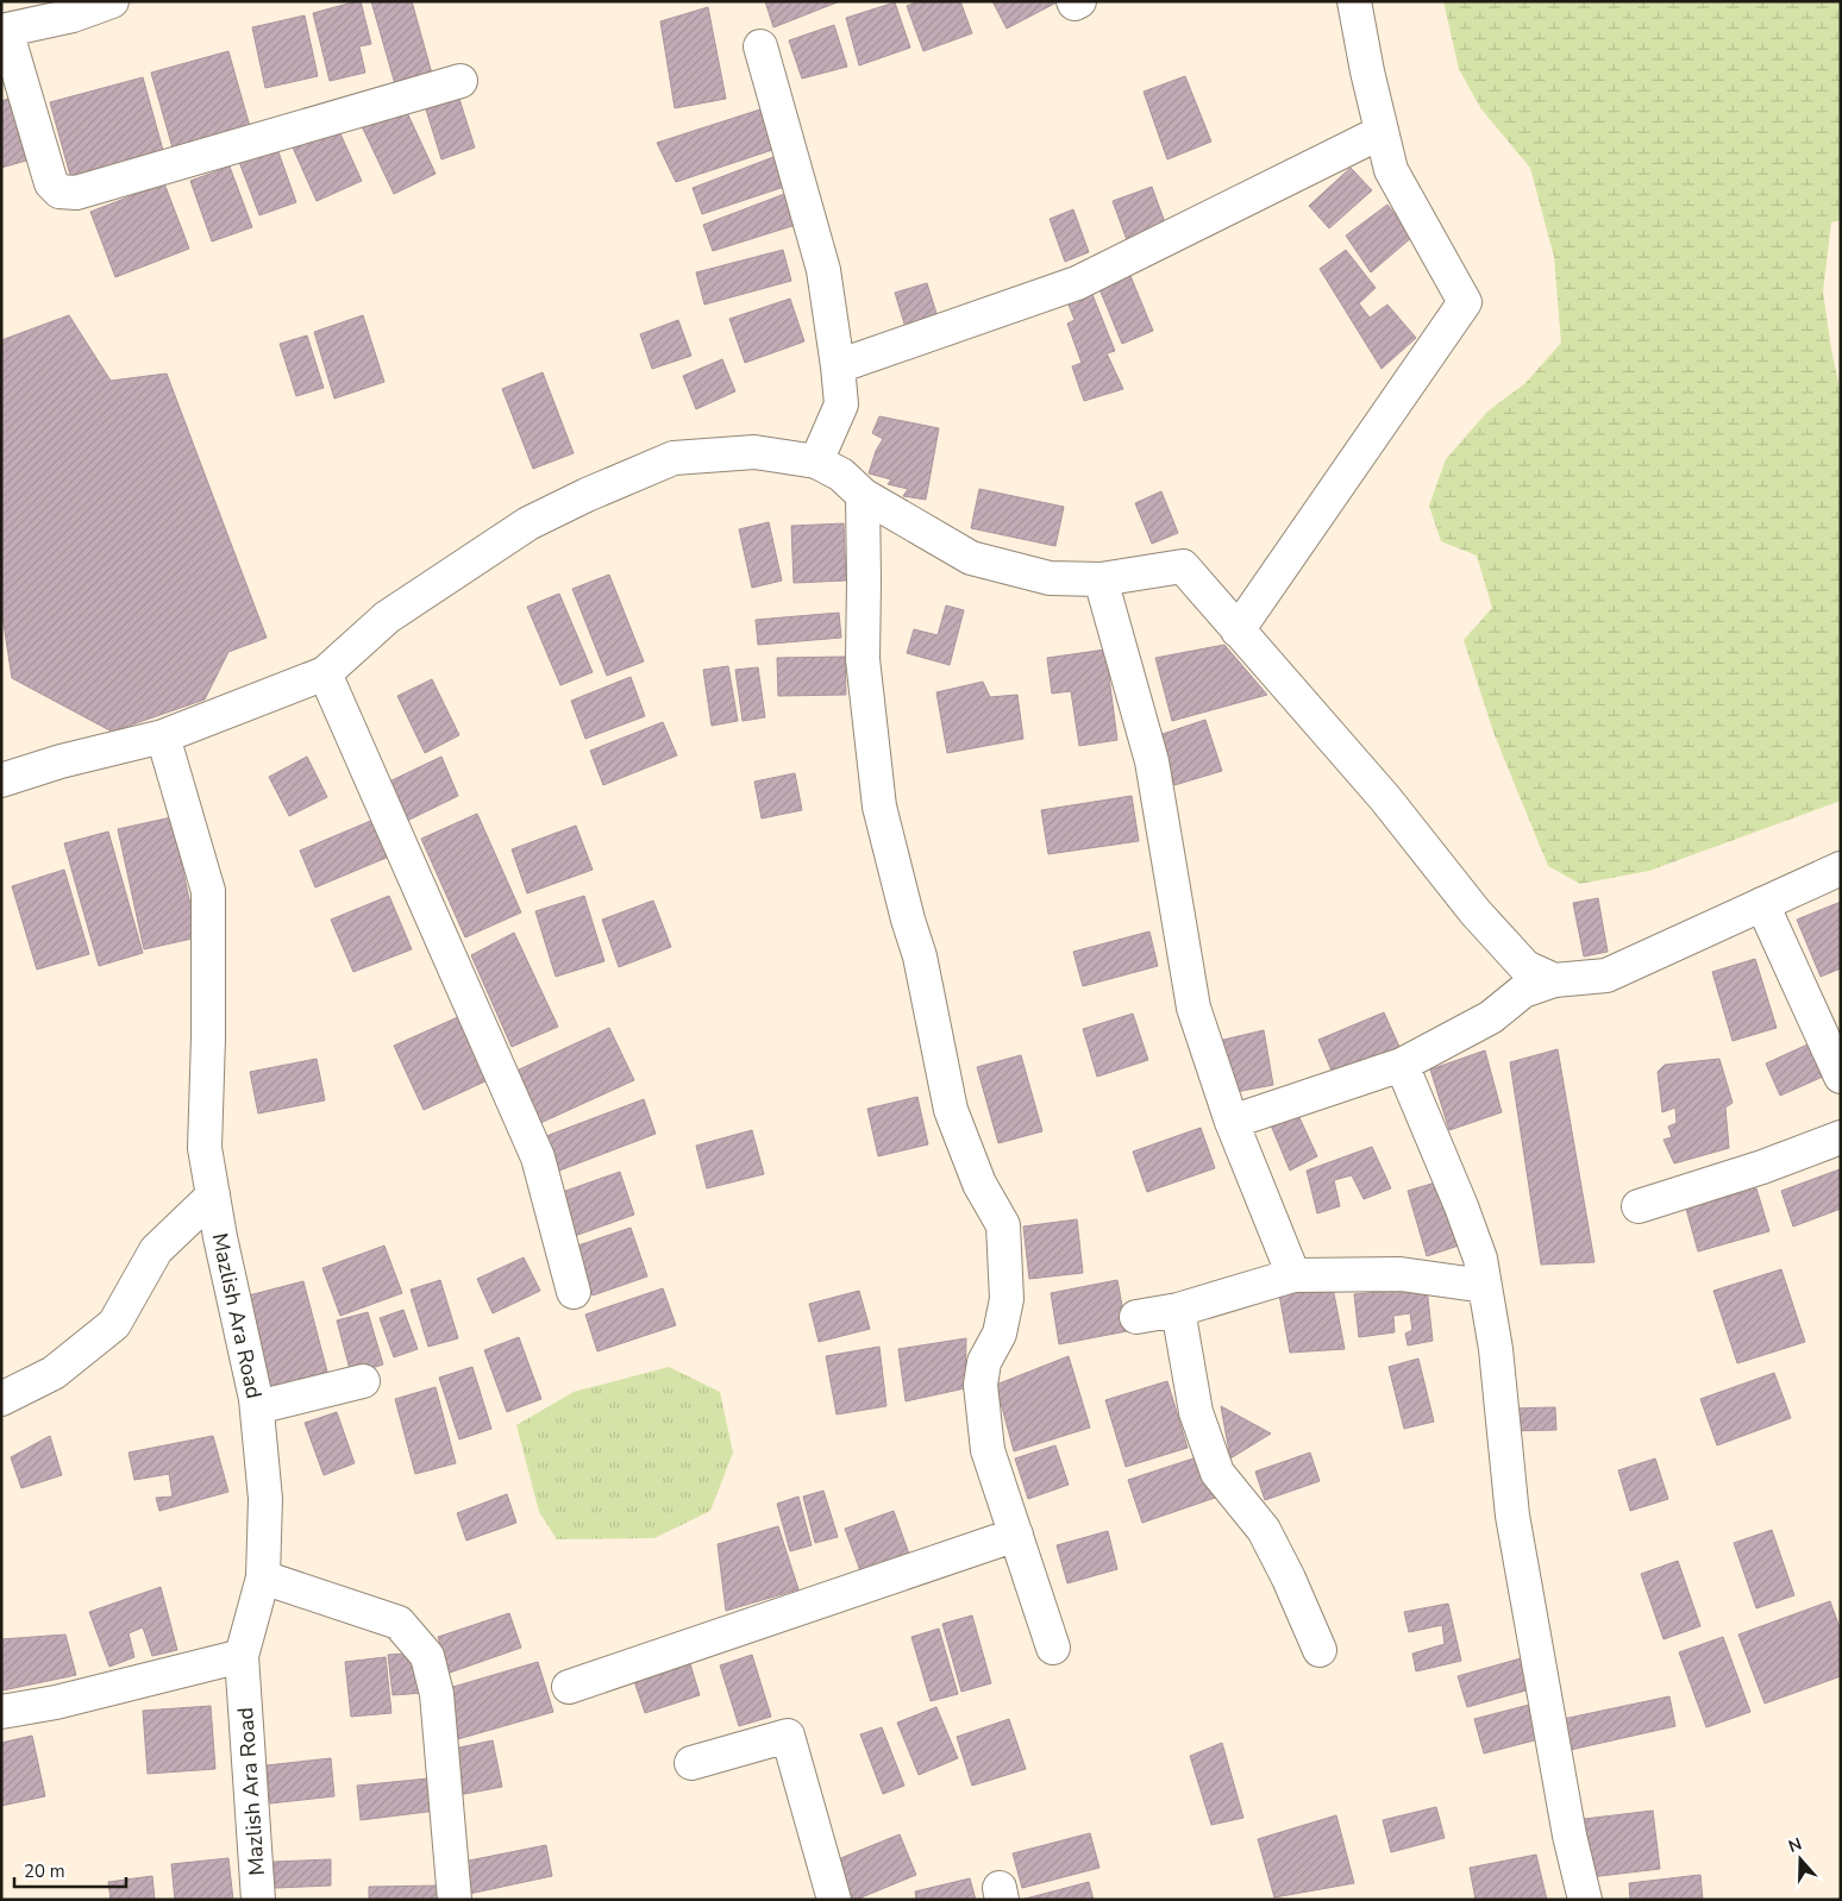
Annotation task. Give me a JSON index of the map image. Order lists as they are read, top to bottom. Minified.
{"streets":{"street":["Mazlish Ara Road"]},"scale_bar":"20 m","north":"top"}
